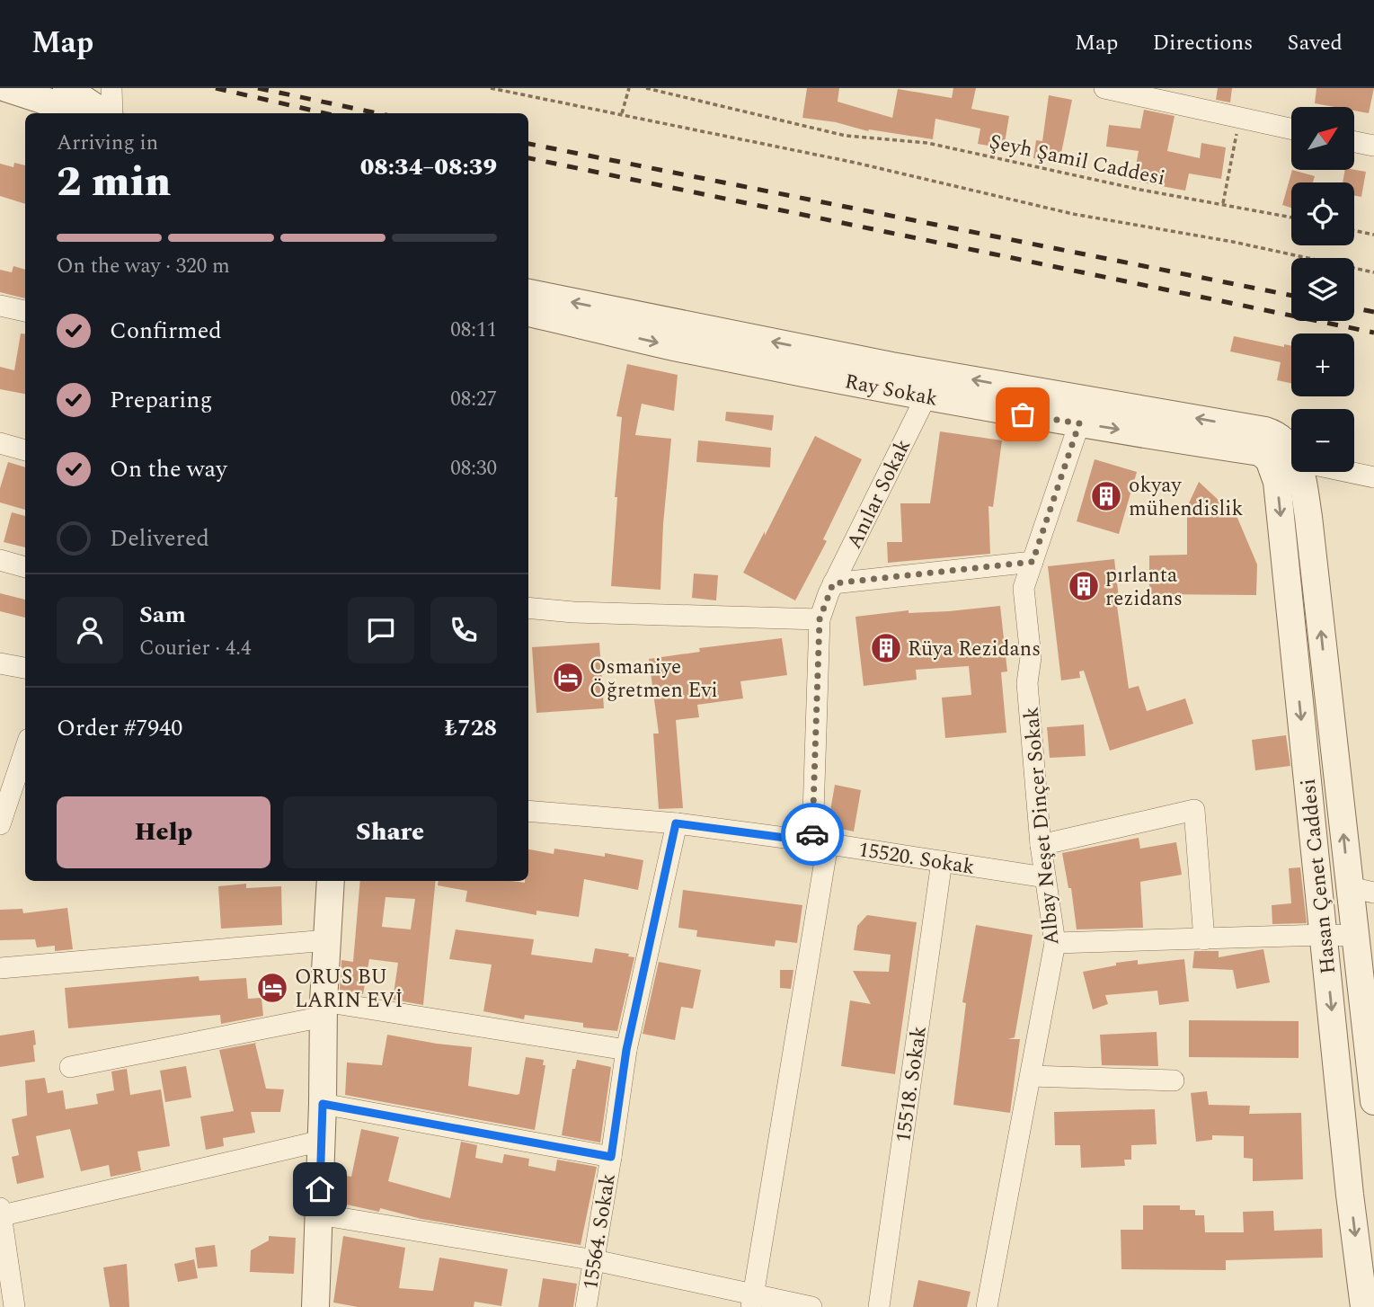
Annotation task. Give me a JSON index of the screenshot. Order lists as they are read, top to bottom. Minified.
{"streets":{"street":["Ray Sokak","Anılar Sokak","Albay Neşet Dinçer Sokak","15520. Sokak","Hasan Çenet Caddesi","15518. Sokak","15564. Sokak"],"path":["Şeyh Şamil Caddesi"]},"crossings":[["Ray Sokak","Anılar Sokak"],["Ray Sokak","Albay Neşet Dinçer Sokak"],["Ray Sokak","Hasan Çenet Caddesi"],["Anılar Sokak","15520. Sokak"],["Albay Neşet Dinçer Sokak","15520. Sokak"],["15520. Sokak","15518. Sokak"],["15520. Sokak","15564. Sokak"]],"places":{"building":["okyay mühendislik","pırlanta rezidans","Rüya Rezidans"],"hotel":["Osmaniye Öğretmen Evi","ORUS BU LARIN EVİ"]},"north":"top right","page":{"header":"Map","nav":["Map","Directions","Saved"],"map_buttons":["+","−"],"heading":["2 min","Arriving in","08:34–08:39"],"panel":["Sam","Courier · 4.4","Order #7940","₺728"],"bar":"On the way · 320 m","list":[["Confirmed","08:11"],["Preparing","08:27"],["On the way","08:30"],"Delivered"],"buttons":["Help","Share"]}}
